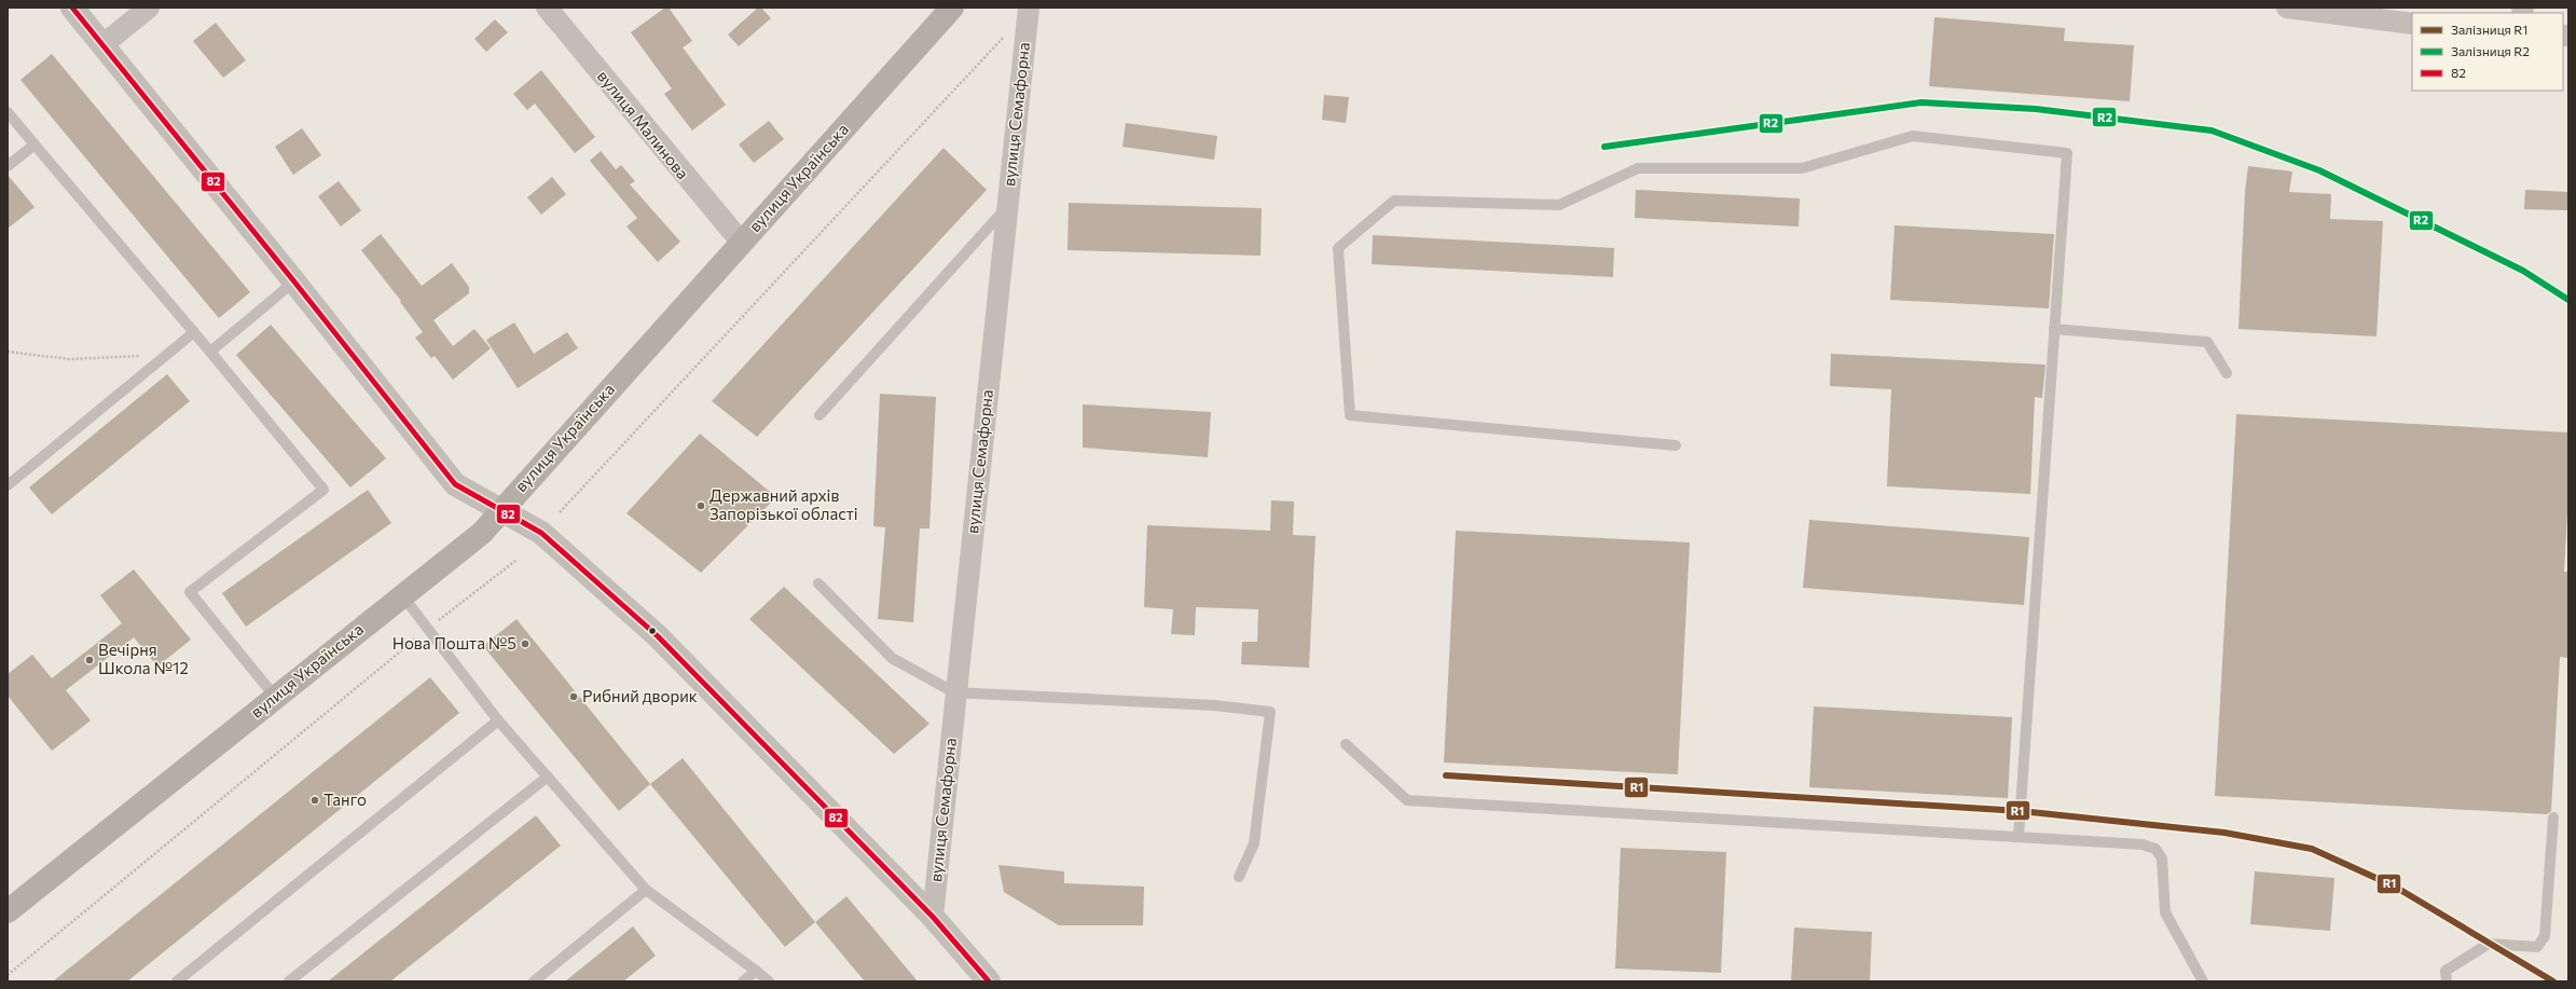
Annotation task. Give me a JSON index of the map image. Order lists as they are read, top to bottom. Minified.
{"streets":{"main road":["вулиця Українська"],"street":["вулиця Семафорна","вулиця Малинова"]},"crossings":[["вулиця Малинова","вулиця Українська"]],"places":["Державний архів Запорізької області","Нова Пошта №5","Вечірня Школа №12","Рибний дворик","Танго"],"lines":["transit line 82","rail line R2","rail line R1"],"legend":["Залізниця R1","Залізниця R2","82"]}
